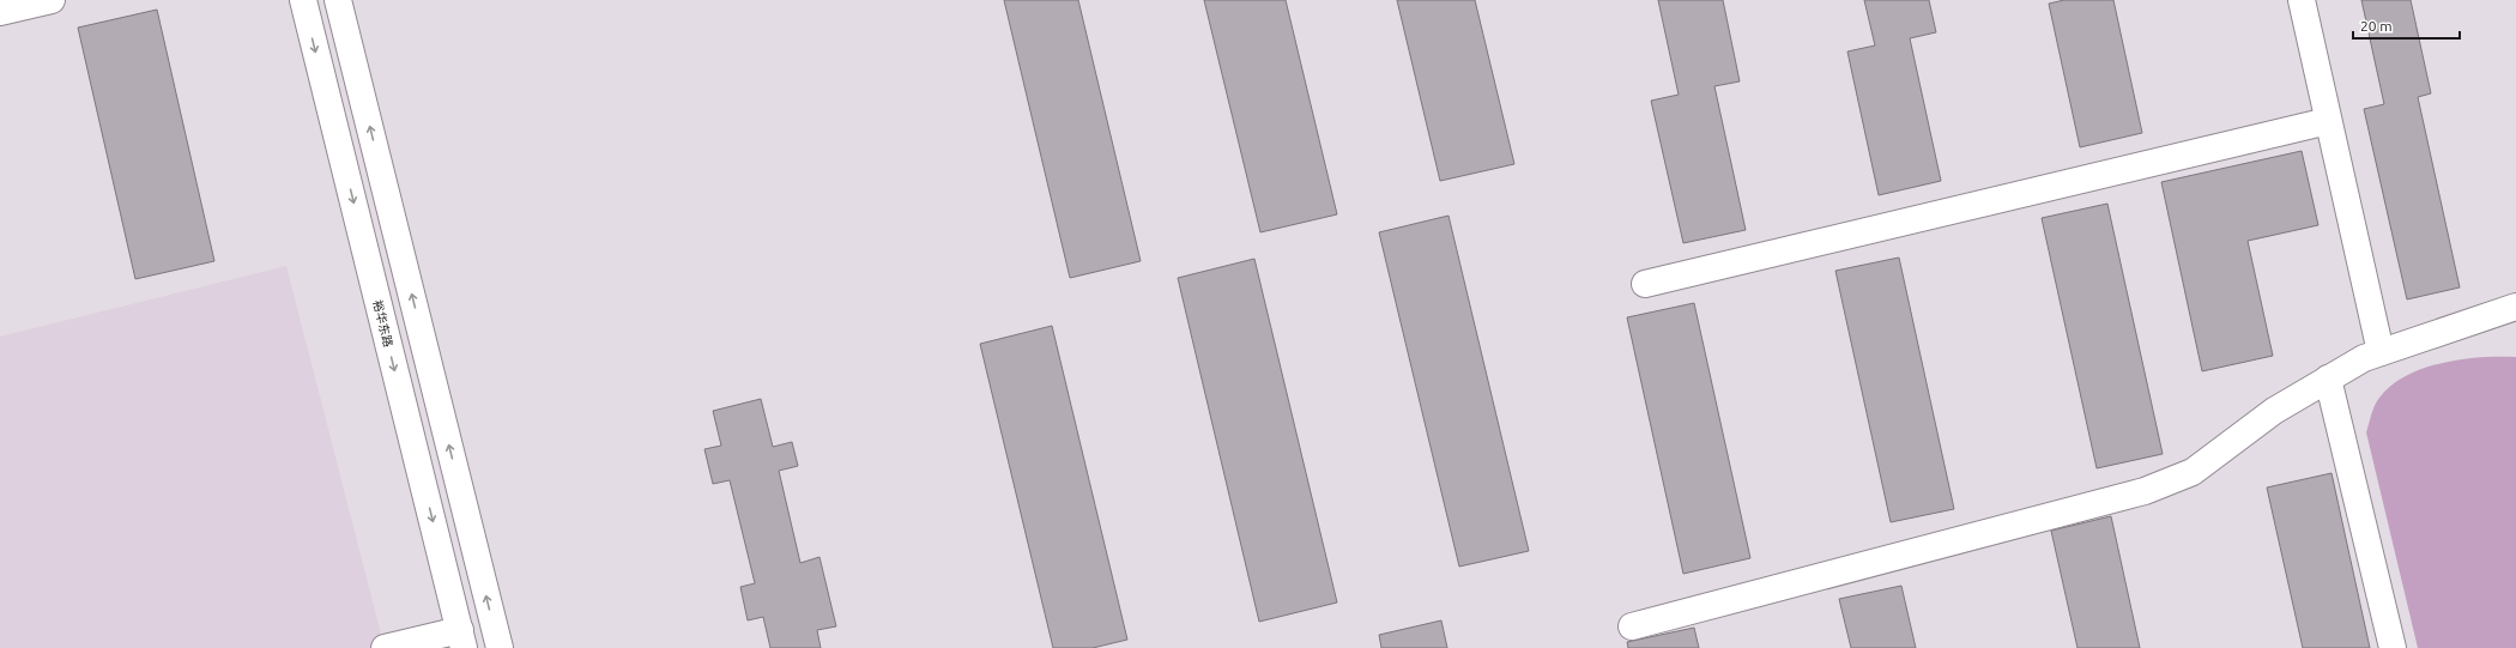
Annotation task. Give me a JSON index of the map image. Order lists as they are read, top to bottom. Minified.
{"streets":{"street":["裕华东路"]},"scale_bar":"20 m"}
